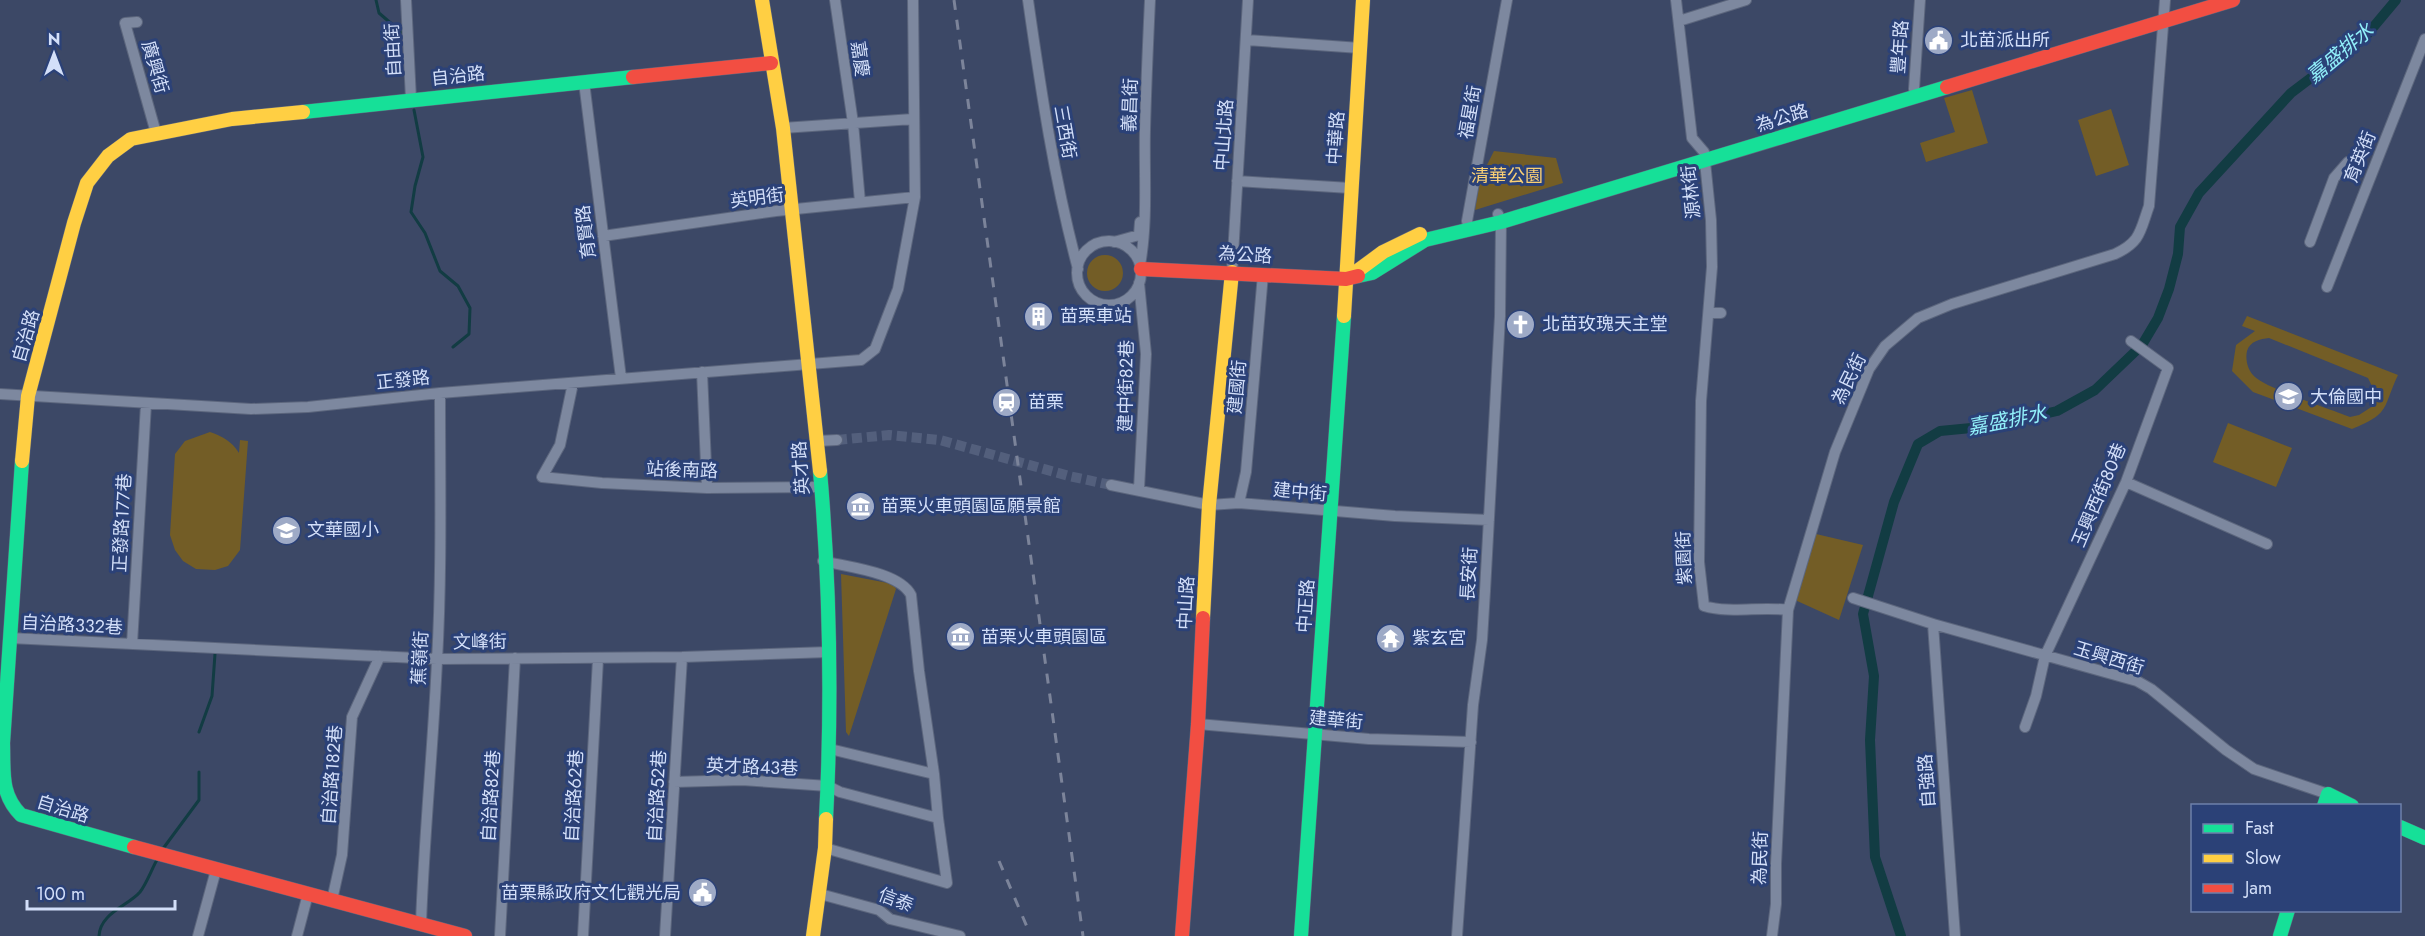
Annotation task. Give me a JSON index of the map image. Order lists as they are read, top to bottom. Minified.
{"streets":{"street":["豐年路","自由街","嘉慶","廣興街","自治路","義昌街","福星街","為公路","三西街","中山北路","中華路","育英街","源林街","英明街","育賢路","為民街","正發路","建中街82巷","建國街","英才路","站後南路","建中街","玉興西街80巷","正發路177巷","紫園街","長安街","中山路","中正路","自治路332巷","文峰街","蕉嶺街","玉興西街","建華街","英才路43巷","自治路182巷","自強路","自治路82巷","自治路62巷","自治路52巷","信泰"]},"crossings":[["豐年路","為公路"],["自由街","自治路"],["嘉慶","英明街"],["廣興街","自治路"],["自治路","育賢路"],["自治路","正發路"],["自治路","英才路"],["自治路","自治路332巷"],["自治路","蕉嶺街"],["自治路","自治路182巷"],["義昌街","為公路"],["義昌街","三西街"],["義昌街","建中街82巷"],["福星街","為公路"],["為公路","三西街"],["為公路","中山北路"],["為公路","中華路"],["為公路","源林街"],["為公路","為民街"],["為公路","建中街82巷"],["為公路","建國街"],["為公路","長安街"],["為公路","中山路"],["為公路","中正路"],["三西街","建中街82巷"],["中山北路","中山路"],["中華路","中正路"],["源林街","紫園街"],["英明街","育賢路"],["英明街","正發路"],["英明街","英才路"],["育賢路","正發路"],["為民街","紫園街"],["正發路","英才路"],["正發路","站後南路"],["正發路","正發路177巷"],["正發路","蕉嶺街"],["建中街82巷","建中街"],["建國街","建中街"],["英才路","站後南路"],["英才路","文峰街"],["英才路","英才路43巷"],["英才路","信泰"],["建中街","長安街"],["建中街","中山路"],["建中街","中正路"],["玉興西街80巷","玉興西街"],["正發路177巷","自治路332巷"],["正發路177巷","文峰街"],["長安街","建華街"],["中山路","建華街"],["中正路","建華街"],["自治路332巷","文峰街"],["文峰街","蕉嶺街"],["文峰街","自治路182巷"],["文峰街","自治路82巷"],["文峰街","自治路62巷"],["文峰街","自治路52巷"],["玉興西街","自強路"],["英才路43巷","自治路52巷"]],"water":["嘉盛排水"],"parks":["清華公園"],"places":{"public building":["北苗派出所","苗栗縣政府文化觀光局"],"building":["苗栗車站"],"church":["北苗玫瑰天主堂"],"school or university":["大倫國中","文華國小"],"station":["苗栗"],"museum":["苗栗火車頭園區願景館","苗栗火車頭園區"],"temple":["紫玄宮"]},"legend":["Fast","Slow","Jam"],"scale_bar":"100 m","north":"top"}
